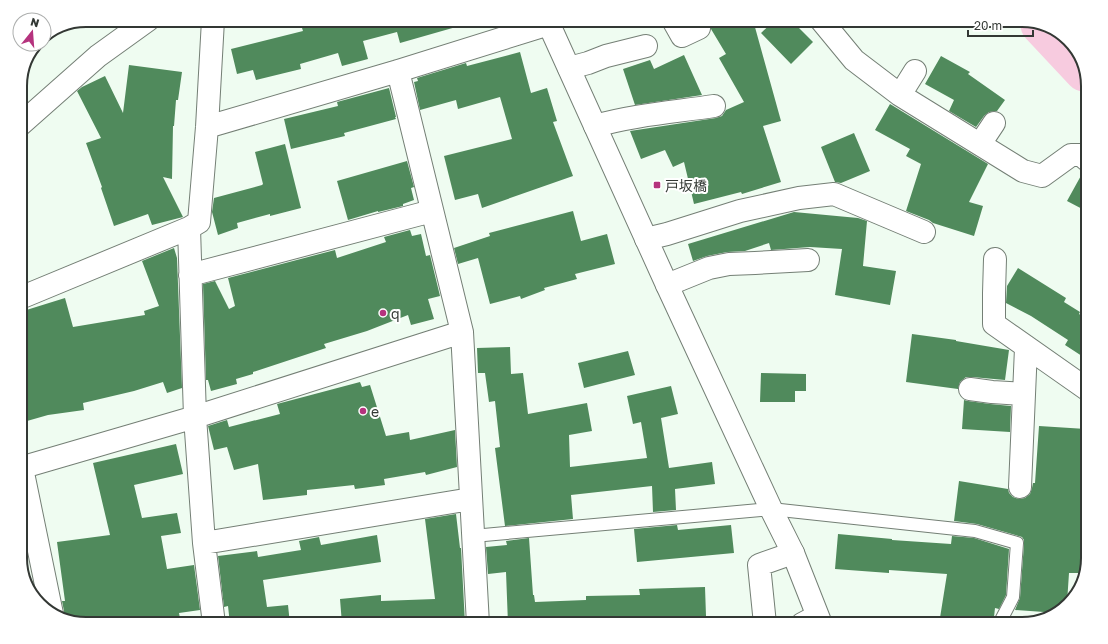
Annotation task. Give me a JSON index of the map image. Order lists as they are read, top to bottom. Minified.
{"places":{"transit":["戸坂橋"],"other":["q","e"]},"scale_bar":"20 m","north":"top"}
